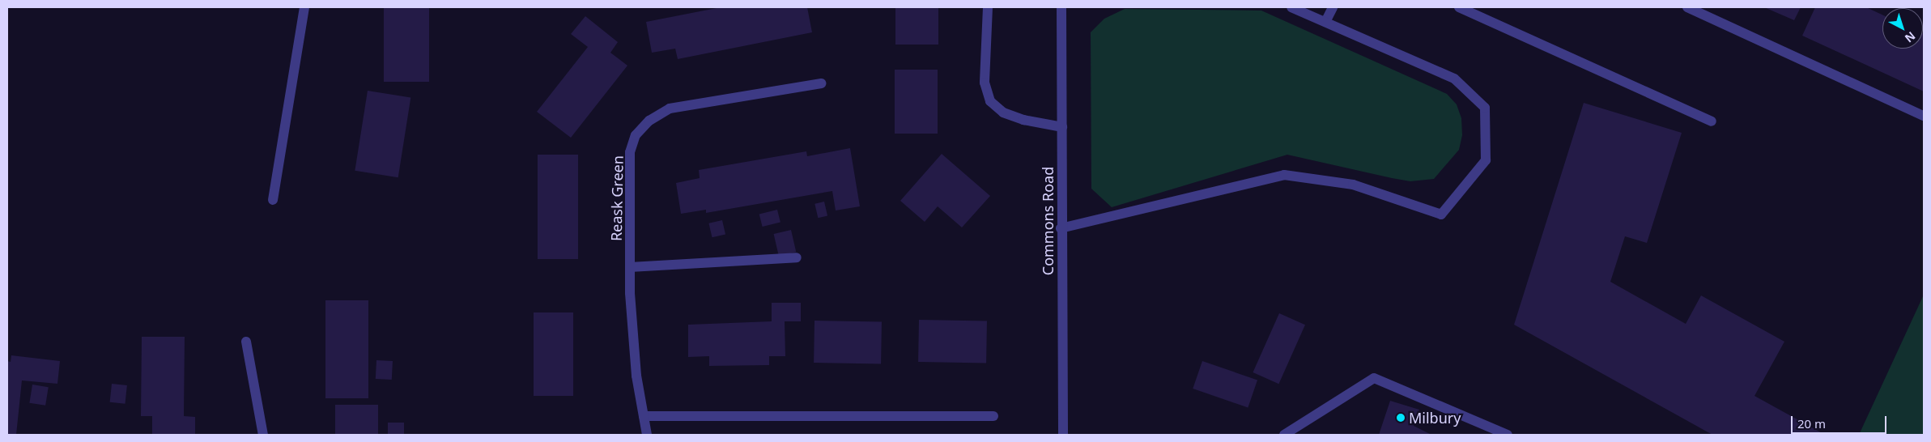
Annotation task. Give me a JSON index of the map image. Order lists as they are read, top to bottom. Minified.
{"streets":{"street":["Reask Green","Commons Road"]},"places":["Milbury"],"scale_bar":"20 m","north":"bottom right"}
